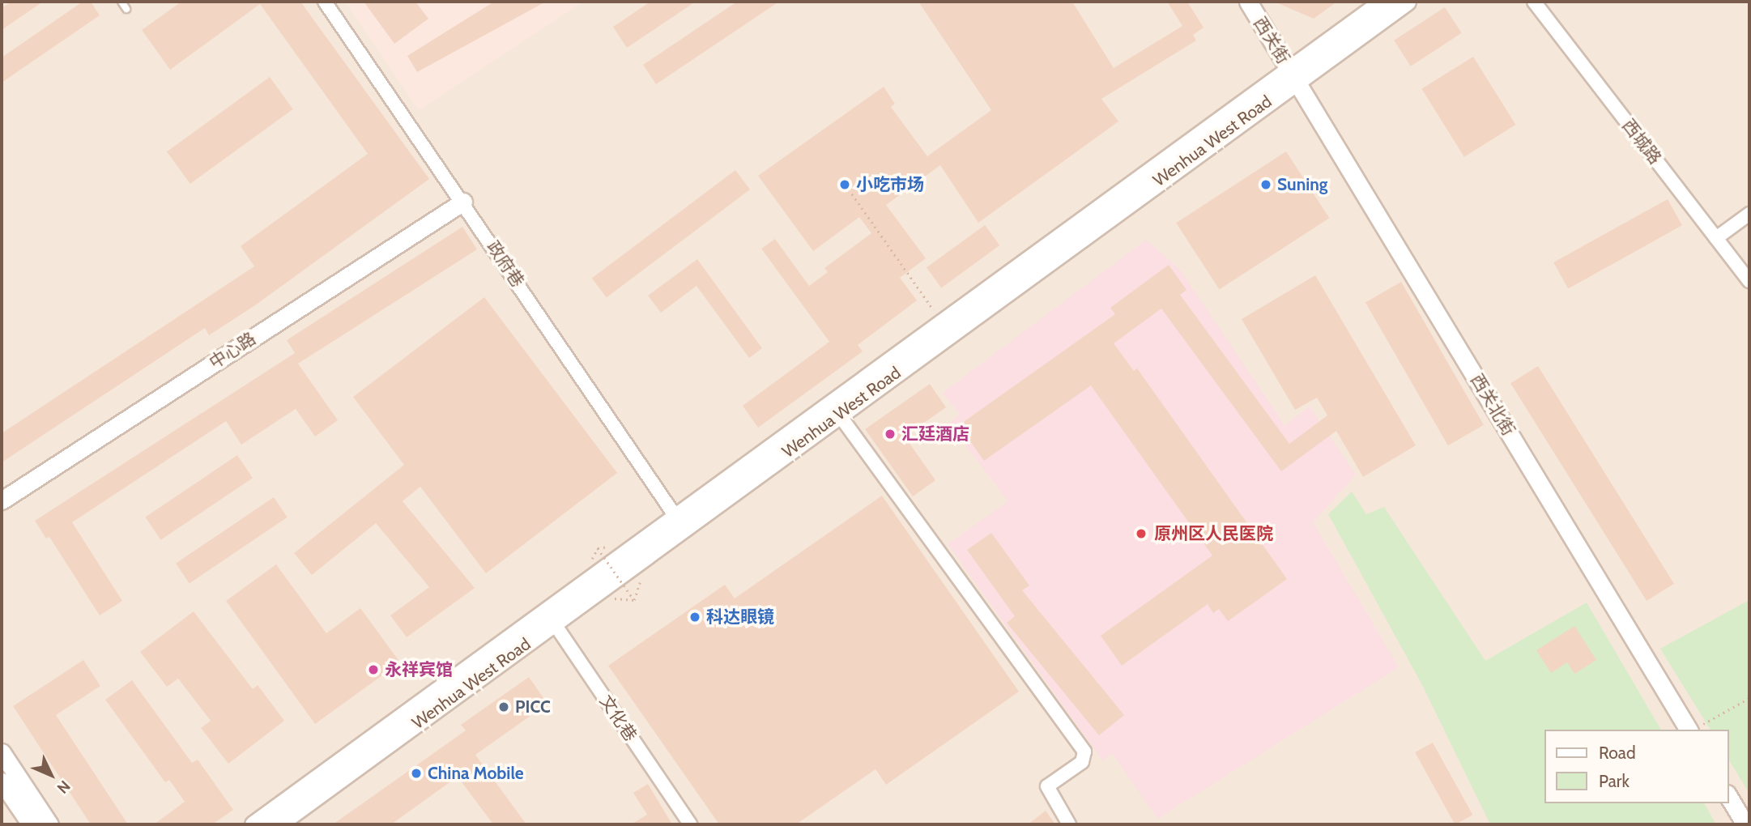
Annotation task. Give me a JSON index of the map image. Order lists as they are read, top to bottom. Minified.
{"streets":{"main road":["西关街","Wenhua West Road","中心路","西关北街"],"street":["西城路","政府巷","文化巷"]},"crossings":[["西关街","Wenhua West Road"],["西关街","西关北街"],["Wenhua West Road","政府巷"],["Wenhua West Road","西关北街"],["Wenhua West Road","文化巷"],["政府巷","中心路"]],"places":["小吃市场","Suning","汇廷酒店","原州区人民医院","科达眼镜","永祥宾馆","PICC","China Mobile"],"legend":["Road","Park"],"north":"bottom right"}
